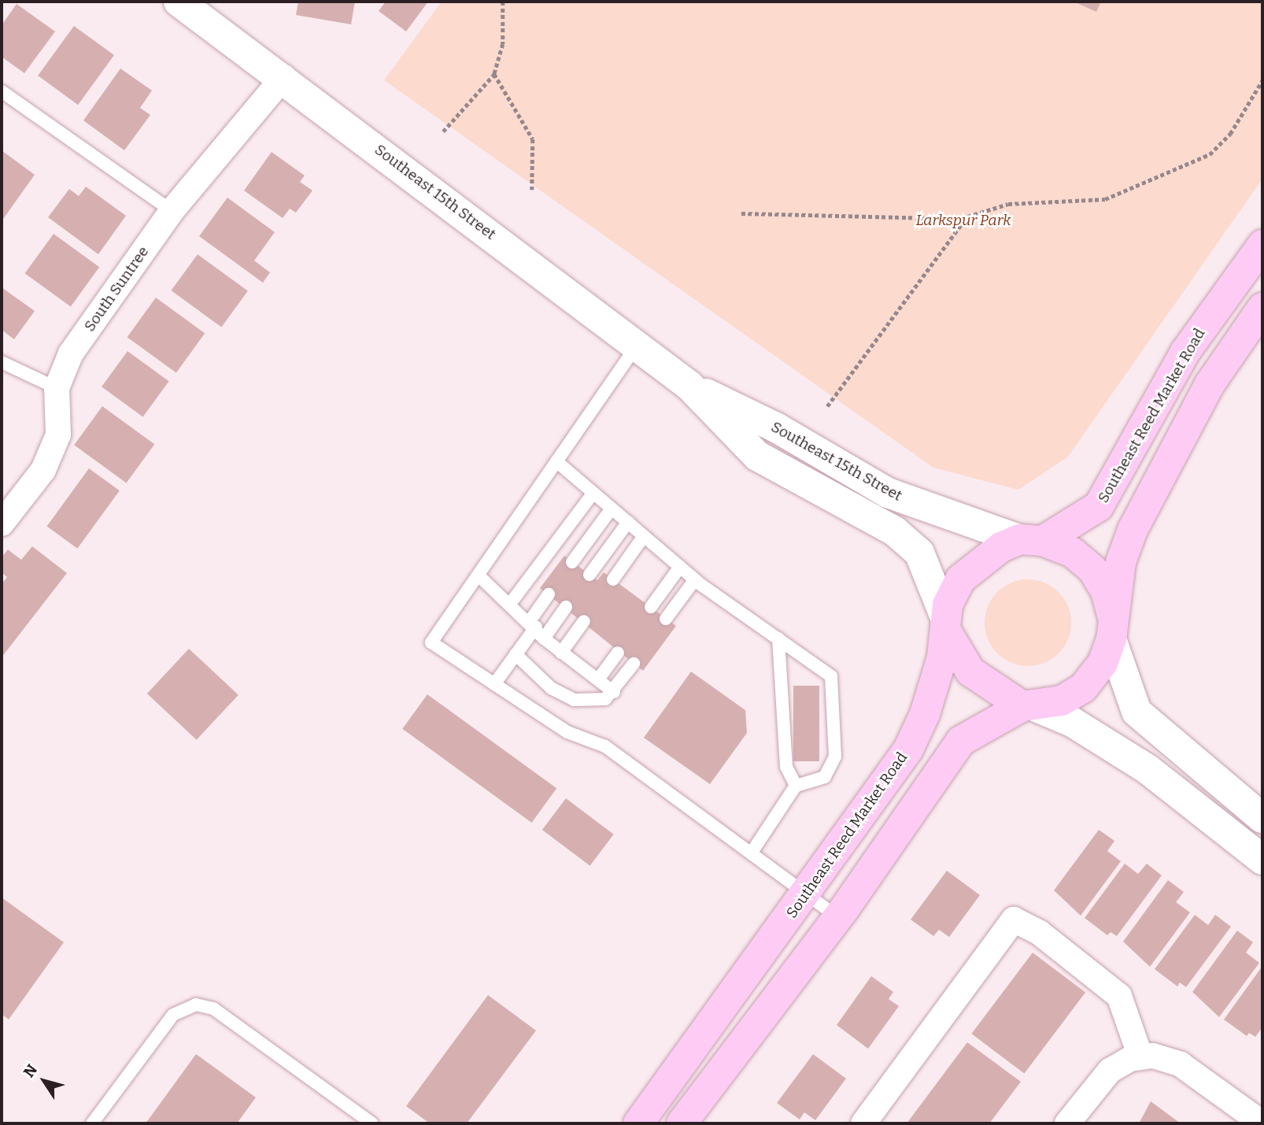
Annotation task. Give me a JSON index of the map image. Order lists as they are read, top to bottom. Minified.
{"streets":{"main road":["Southeast 15th Street","Southeast Reed Market Road"],"street":["South Suntree"]},"crossings":[["Southeast 15th Street","South Suntree"],["Southeast 15th Street","Southeast Reed Market Road"]],"parks":["Larkspur Park"],"north":"top left"}
